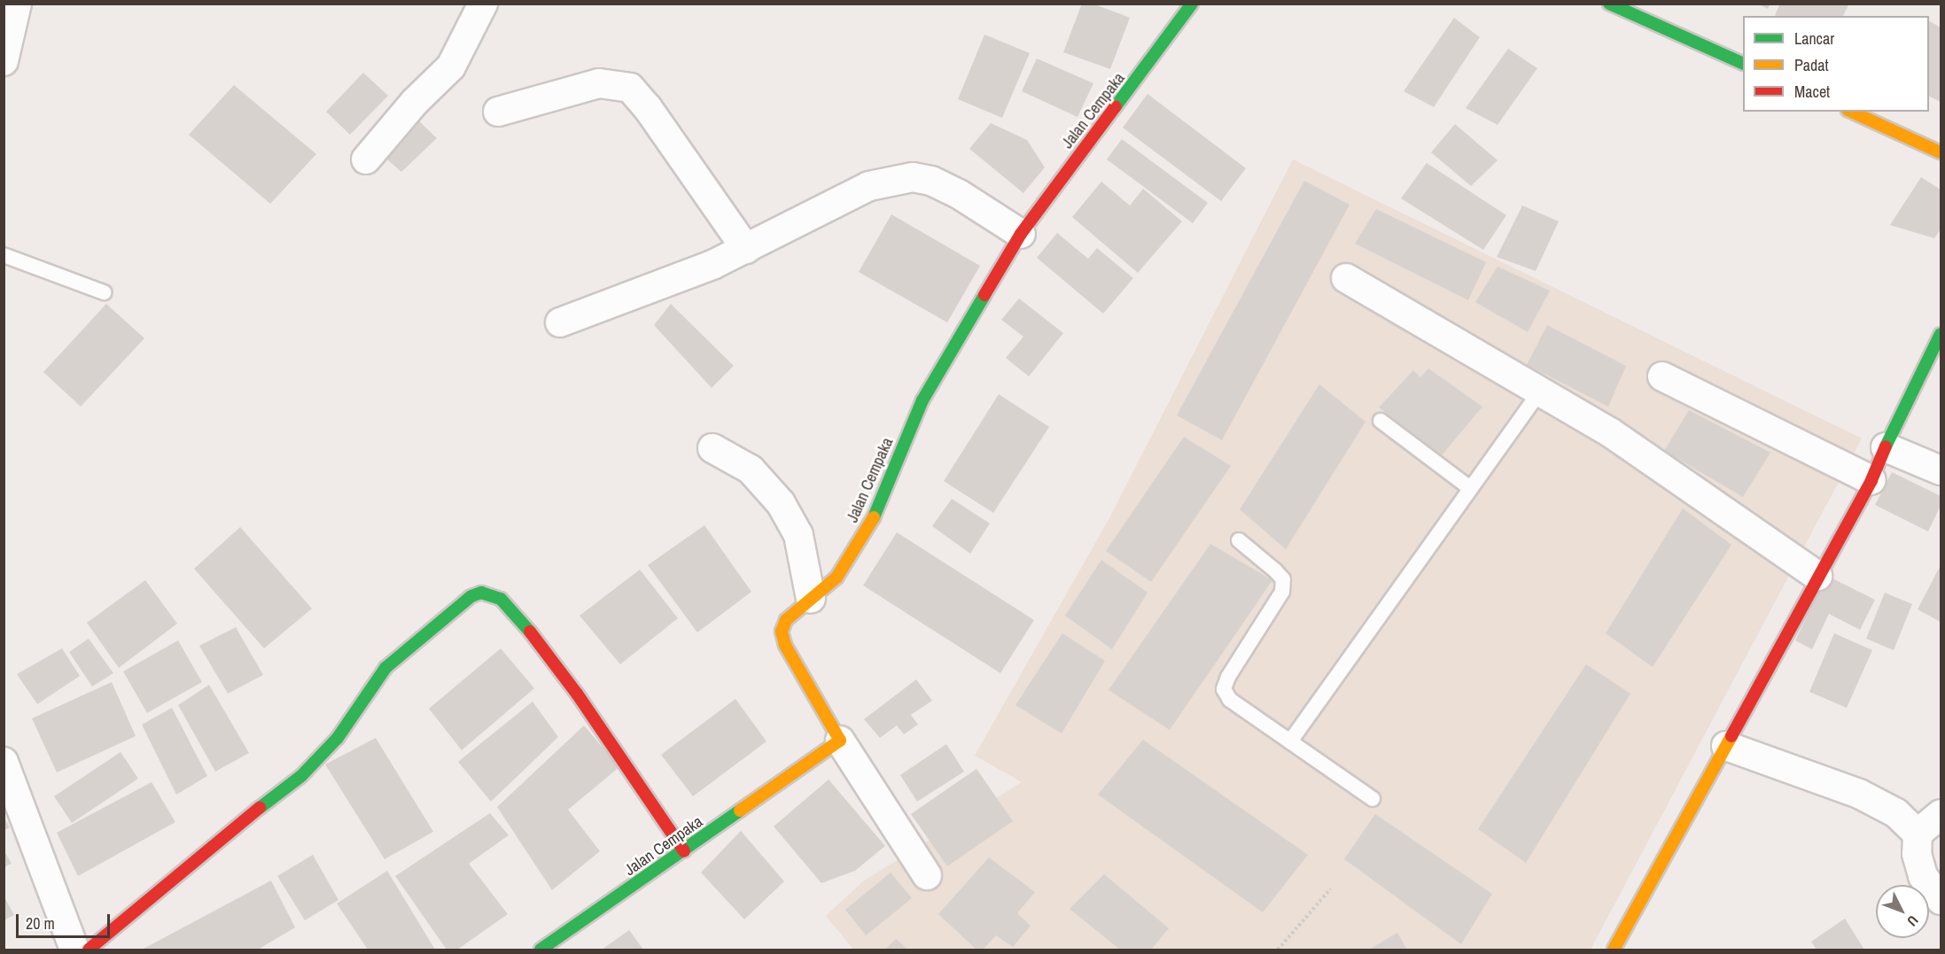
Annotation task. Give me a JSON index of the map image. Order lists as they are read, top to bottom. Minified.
{"streets":{"main road":["Jalan Cempaka"]},"legend":["Lancar","Padat","Macet"],"scale_bar":"20 m","north":"bottom right"}
